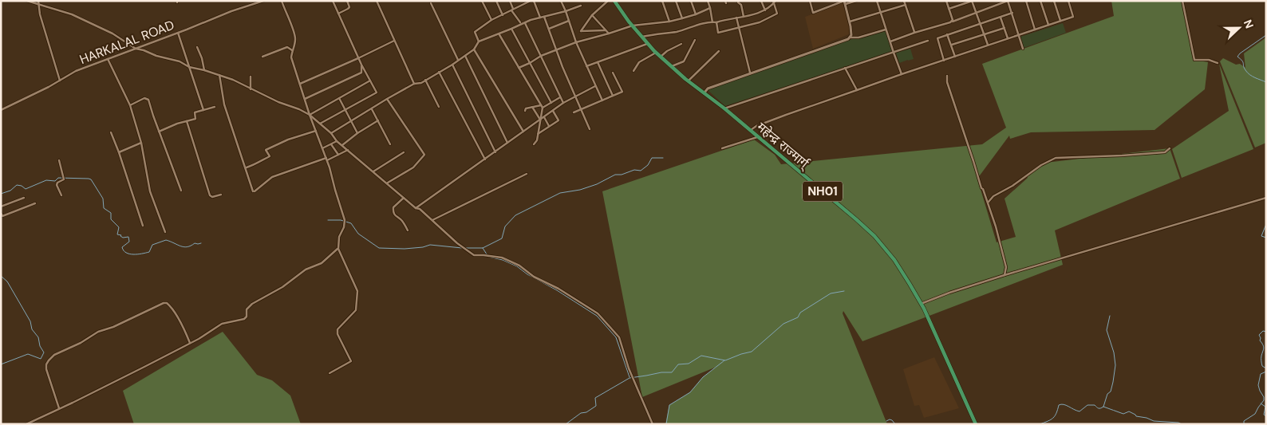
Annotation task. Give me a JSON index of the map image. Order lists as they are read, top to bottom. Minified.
{"streets":{"highway":["महेन्द्र राज्मार्ग्","NH01"],"street":["HARKALAL ROAD"]},"north":"right"}
